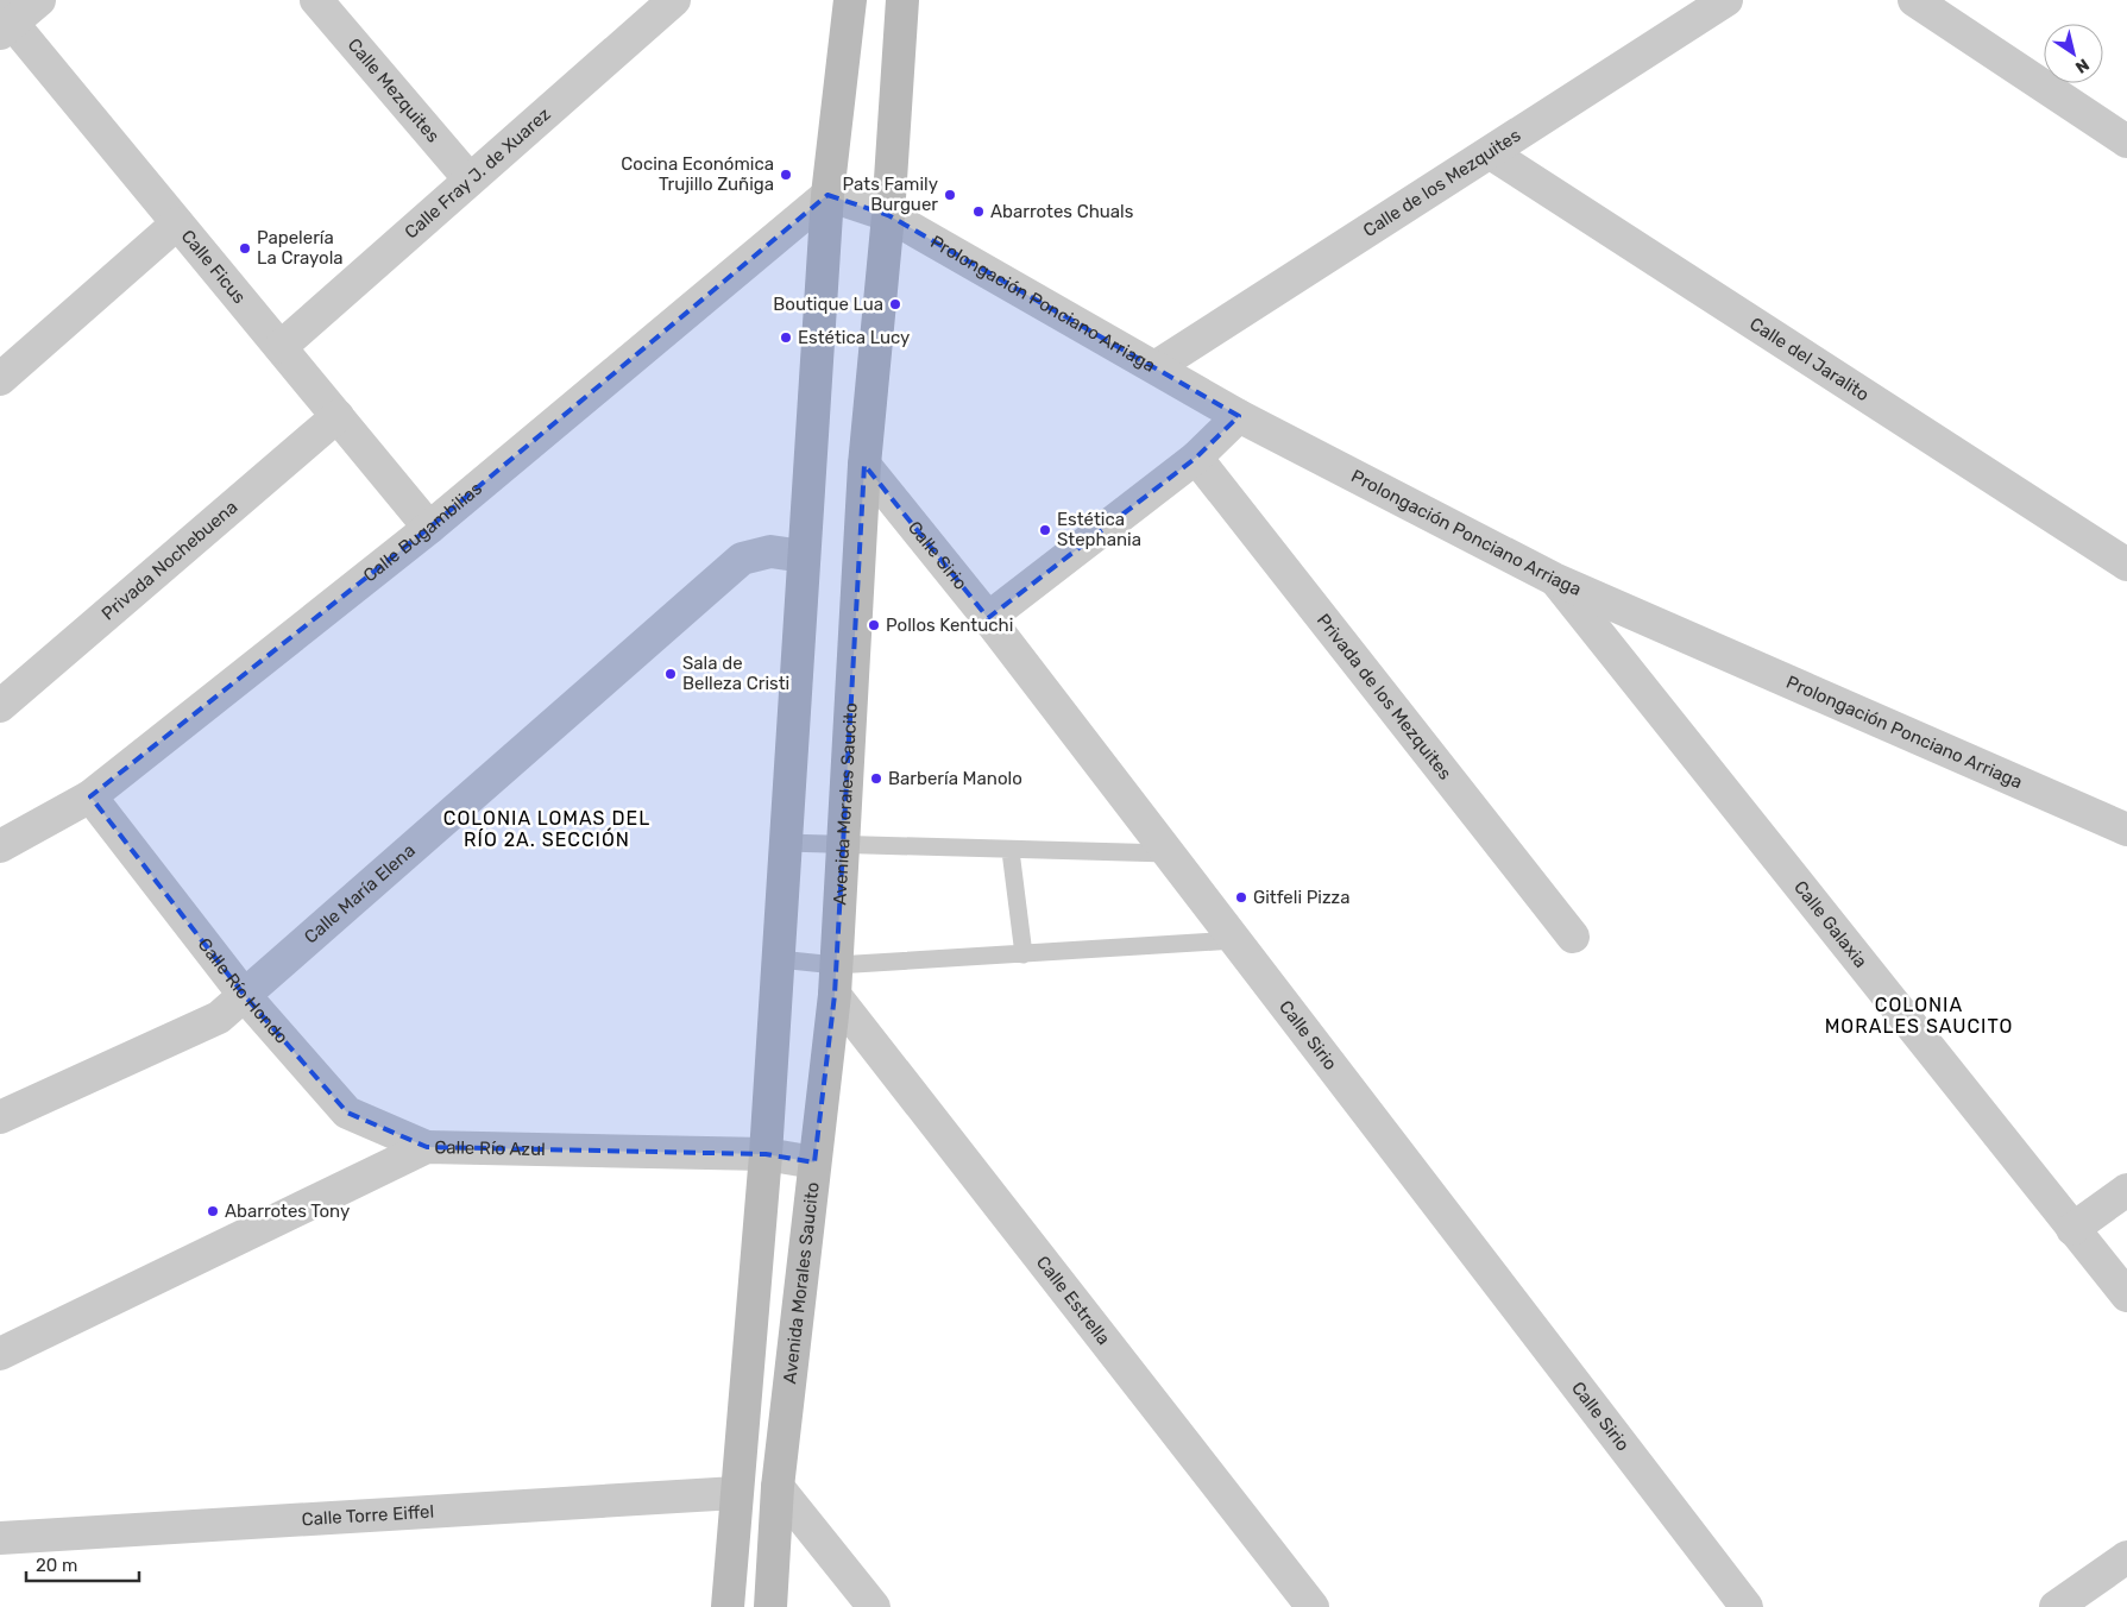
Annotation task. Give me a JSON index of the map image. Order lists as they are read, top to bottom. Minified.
{"streets":{"main road":["Avenida Morales Saucito"],"street":["Calle Mezquites","Calle Fray J. de Xuarez","Calle de los Mezquites","Calle Ficus","Prolongación Ponciano Arriaga","Calle del Jaralito","Calle Bugambilias","Calle Sirio","Privada Nochebuena","Privada de los Mezquites","Calle María Elena","Calle Galaxia","Calle Río Hondo","Calle Río Azul","Calle Estrella","Calle Torre Eiffel"]},"crossings":[["Calle Mezquites","Calle Fray J. de Xuarez"],["Calle Fray J. de Xuarez","Calle Ficus"],["Calle de los Mezquites","Prolongación Ponciano Arriaga"],["Calle de los Mezquites","Calle del Jaralito"],["Calle Ficus","Calle Bugambilias"],["Calle Ficus","Privada Nochebuena"],["Prolongación Ponciano Arriaga","Calle Bugambilias"],["Prolongación Ponciano Arriaga","Avenida Morales Saucito"],["Prolongación Ponciano Arriaga","Calle Galaxia"],["Calle Bugambilias","Calle Río Hondo"],["Calle Sirio","Avenida Morales Saucito"],["Avenida Morales Saucito","Calle Río Azul"],["Avenida Morales Saucito","Calle Estrella"],["Calle María Elena","Calle Río Hondo"],["Calle Río Hondo","Calle Río Azul"]],"districts":["COLONIA LOMAS DEL RÍO 2A. SECCIÓN","COLONIA MORALES SAUCITO"],"places":["Cocina Económica Trujillo Zuñiga","Pats Family Burguer","Abarrotes Chuals","Papelería La Crayola","Boutique Lua","Estética Lucy","Estética Stephania","Pollos Kentuchi","Sala de Belleza Cristi","Barbería Manolo","Gitfeli Pizza","Abarrotes Tony"],"scale_bar":"20 m","north":"bottom right"}
